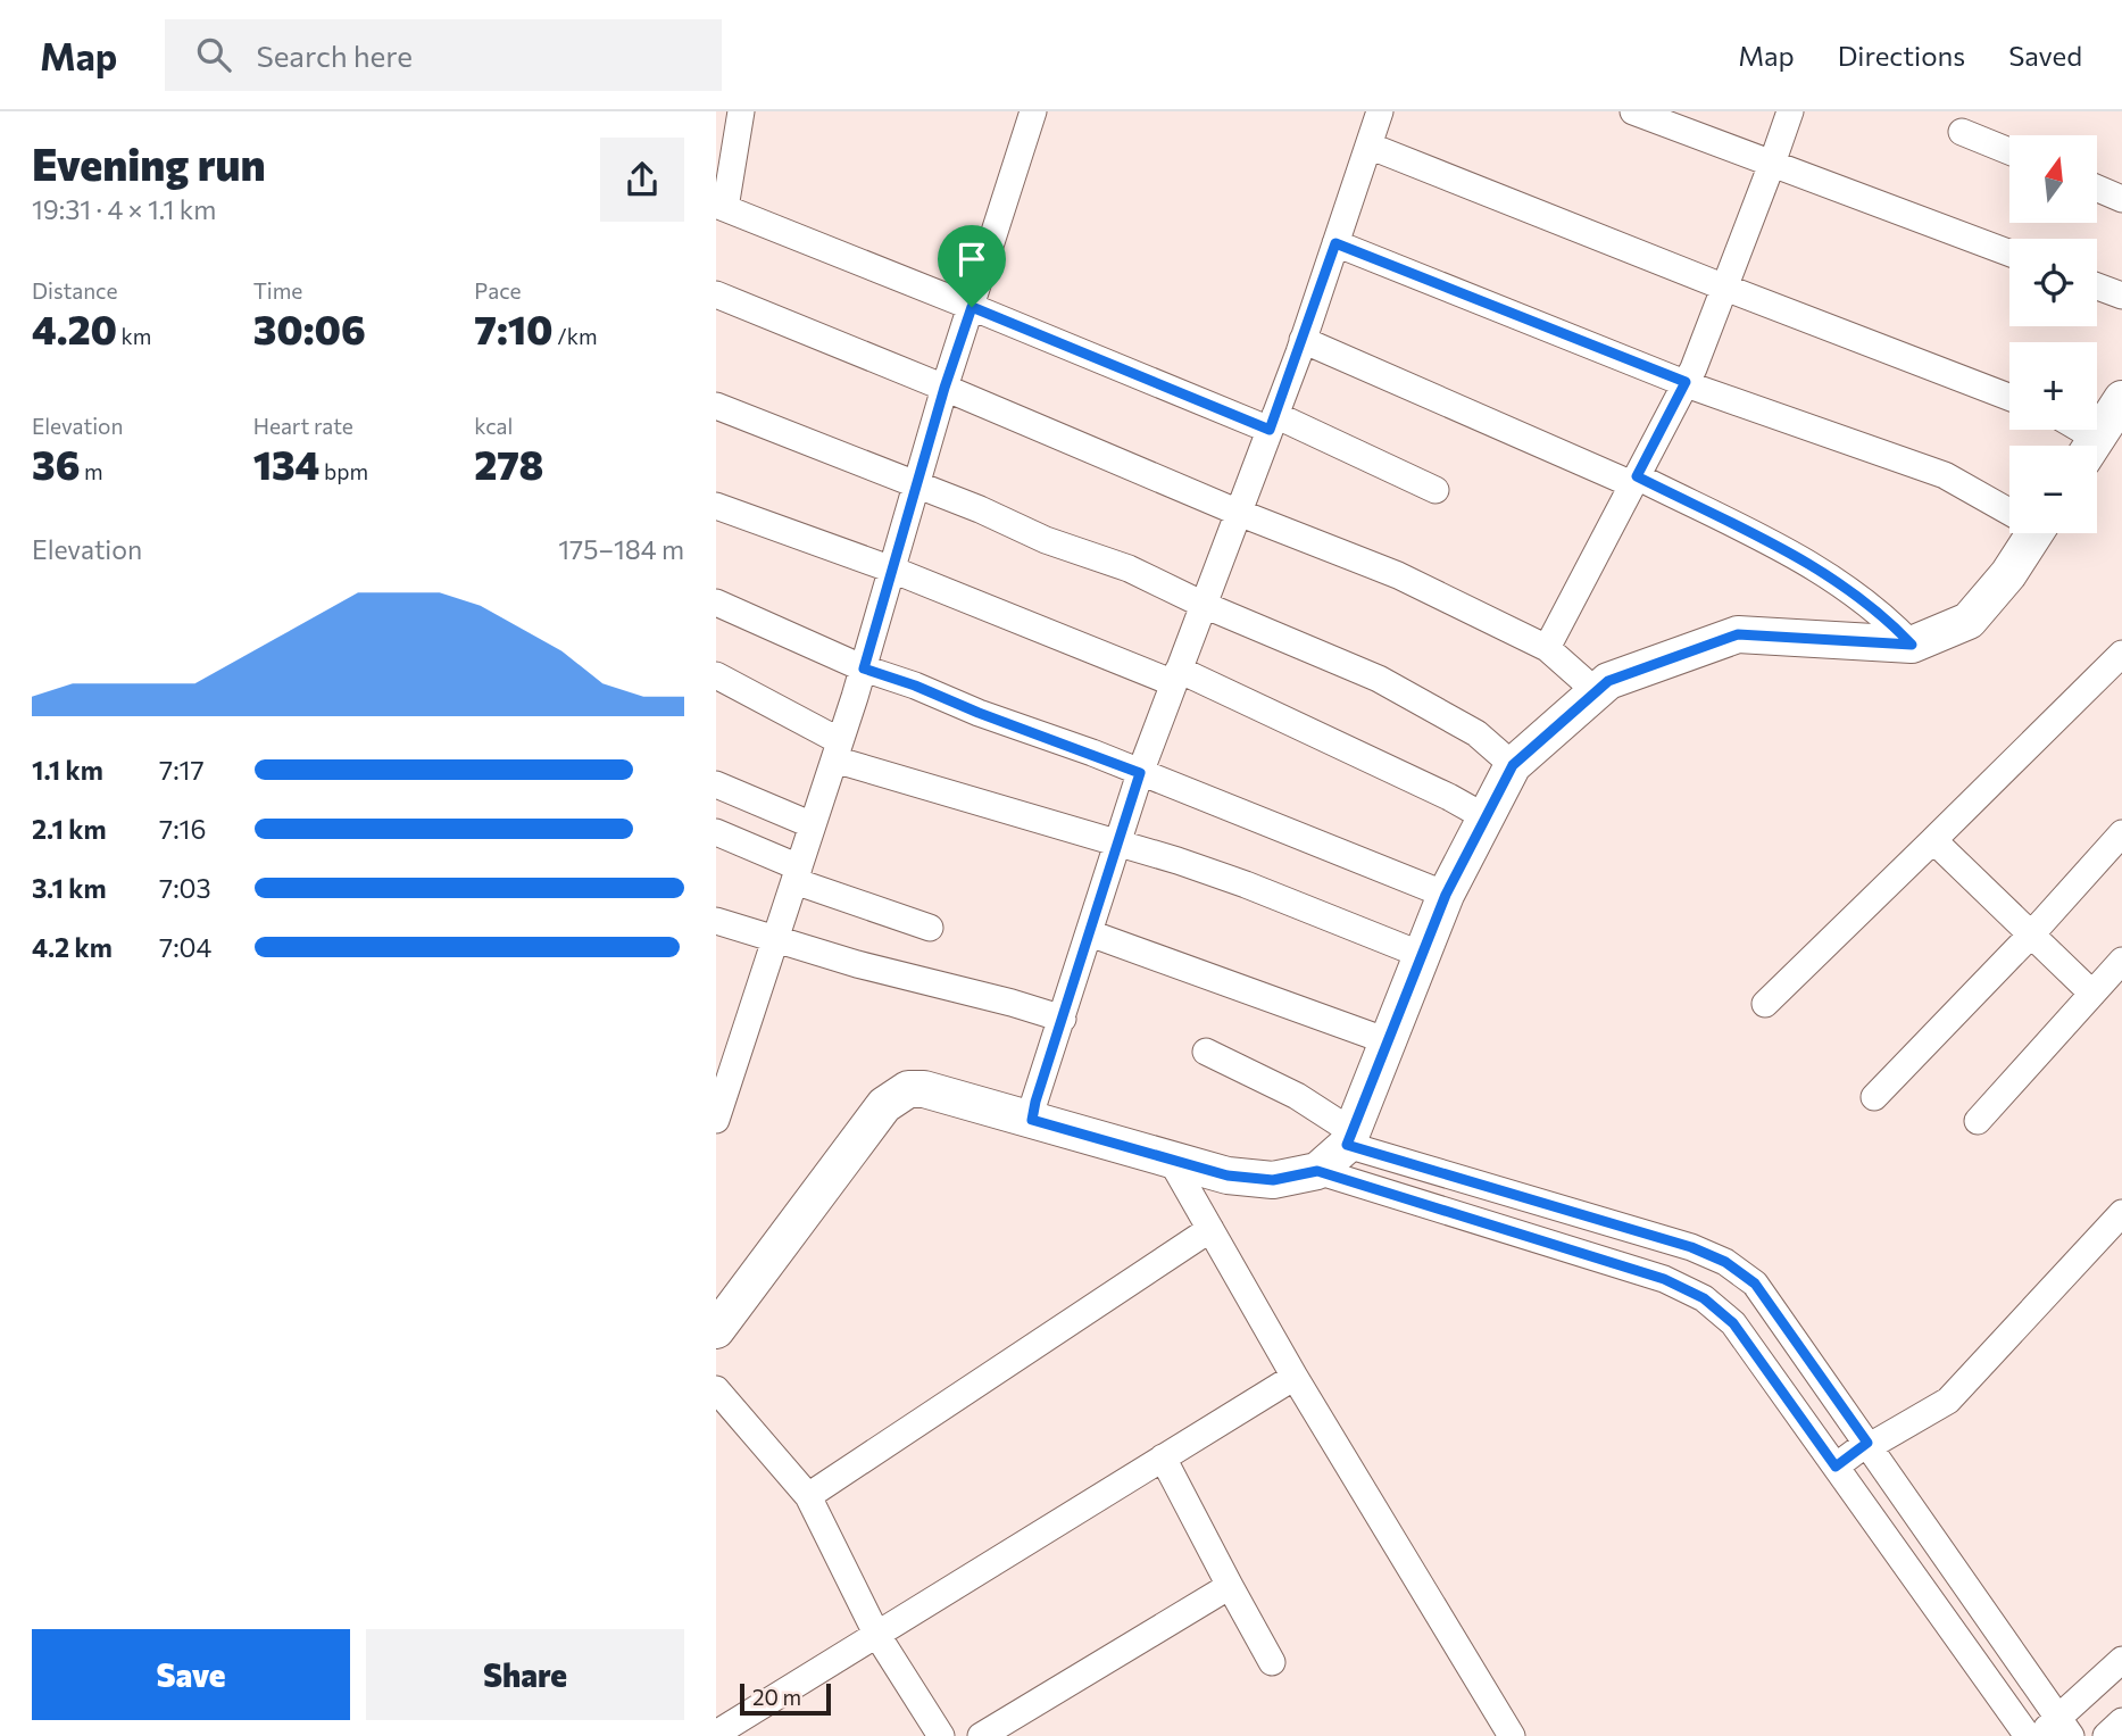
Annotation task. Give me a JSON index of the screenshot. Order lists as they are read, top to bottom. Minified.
{"scale_bar":"20 m","north":"top","page":{"header":"Map","search":"Search here","nav":["Map","Directions","Saved"],"heading":["Evening run","19:31 · 4 × 1.1 km"],"map_buttons":["+","−"],"stats":[["Distance","4.20 km"],["Time","30:06"],["Pace","7:10 /km"],["Elevation","36 m"],["Heart rate","134 bpm"],["kcal","278"]],"chart":["Elevation","175–184 m"],"list":[{"name":"1.1 km","note":"7:17"},{"name":"2.1 km","note":"7:16"},{"name":"3.1 km","note":"7:03"},{"name":"4.2 km","note":"7:04"}],"buttons":["Save","Share"],"scale":"20 m"}}
